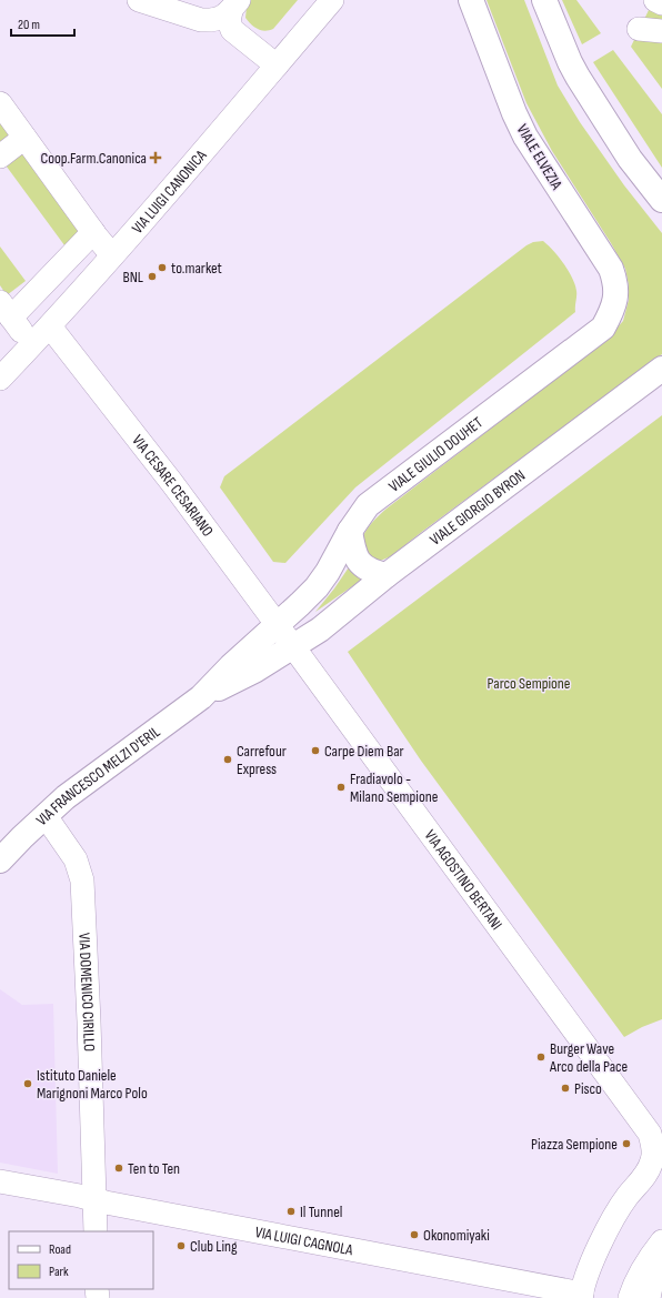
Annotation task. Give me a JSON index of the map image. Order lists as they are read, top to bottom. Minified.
{"streets":{"main road":["VIALE ELVEZIA","VIALE GIULIO DOUHET","VIALE GIORGIO BYRON","VIA FRANCESCO MELZI D'ERIL"],"street":["VIA LUIGI CANONICA","VIA CESARE CESARIANO","VIA AGOSTINO BERTANI","VIA DOMENICO CIRILLO","VIA LUIGI CAGNOLA"]},"crossings":[["VIALE ELVEZIA","VIALE GIULIO DOUHET"],["VIA LUIGI CANONICA","VIA CESARE CESARIANO"],["VIALE GIULIO DOUHET","VIA CESARE CESARIANO"],["VIALE GIULIO DOUHET","VIA FRANCESCO MELZI D'ERIL"],["VIA CESARE CESARIANO","VIALE GIORGIO BYRON"],["VIA CESARE CESARIANO","VIA FRANCESCO MELZI D'ERIL"],["VIA CESARE CESARIANO","VIA AGOSTINO BERTANI"],["VIALE GIORGIO BYRON","VIA FRANCESCO MELZI D'ERIL"],["VIALE GIORGIO BYRON","VIA AGOSTINO BERTANI"],["VIA FRANCESCO MELZI D'ERIL","VIA AGOSTINO BERTANI"],["VIA FRANCESCO MELZI D'ERIL","VIA DOMENICO CIRILLO"],["VIA AGOSTINO BERTANI","VIA LUIGI CAGNOLA"],["VIA DOMENICO CIRILLO","VIA LUIGI CAGNOLA"]],"parks":["Parco Sempione"],"places":{"health":["Coop.Farm.Canonica"],"other":["to.market","BNL","Carpe Diem Bar","Carrefour Express","Fradiavolo - Milano Sempione","Burger Wave Arco della Pace","Istituto Daniele Marignoni Marco Polo","Pisco","Piazza Sempione","Ten to Ten","Il Tunnel","Okonomiyaki","Club Ling"]},"legend":["Road","Park"],"scale_bar":"20 m"}
